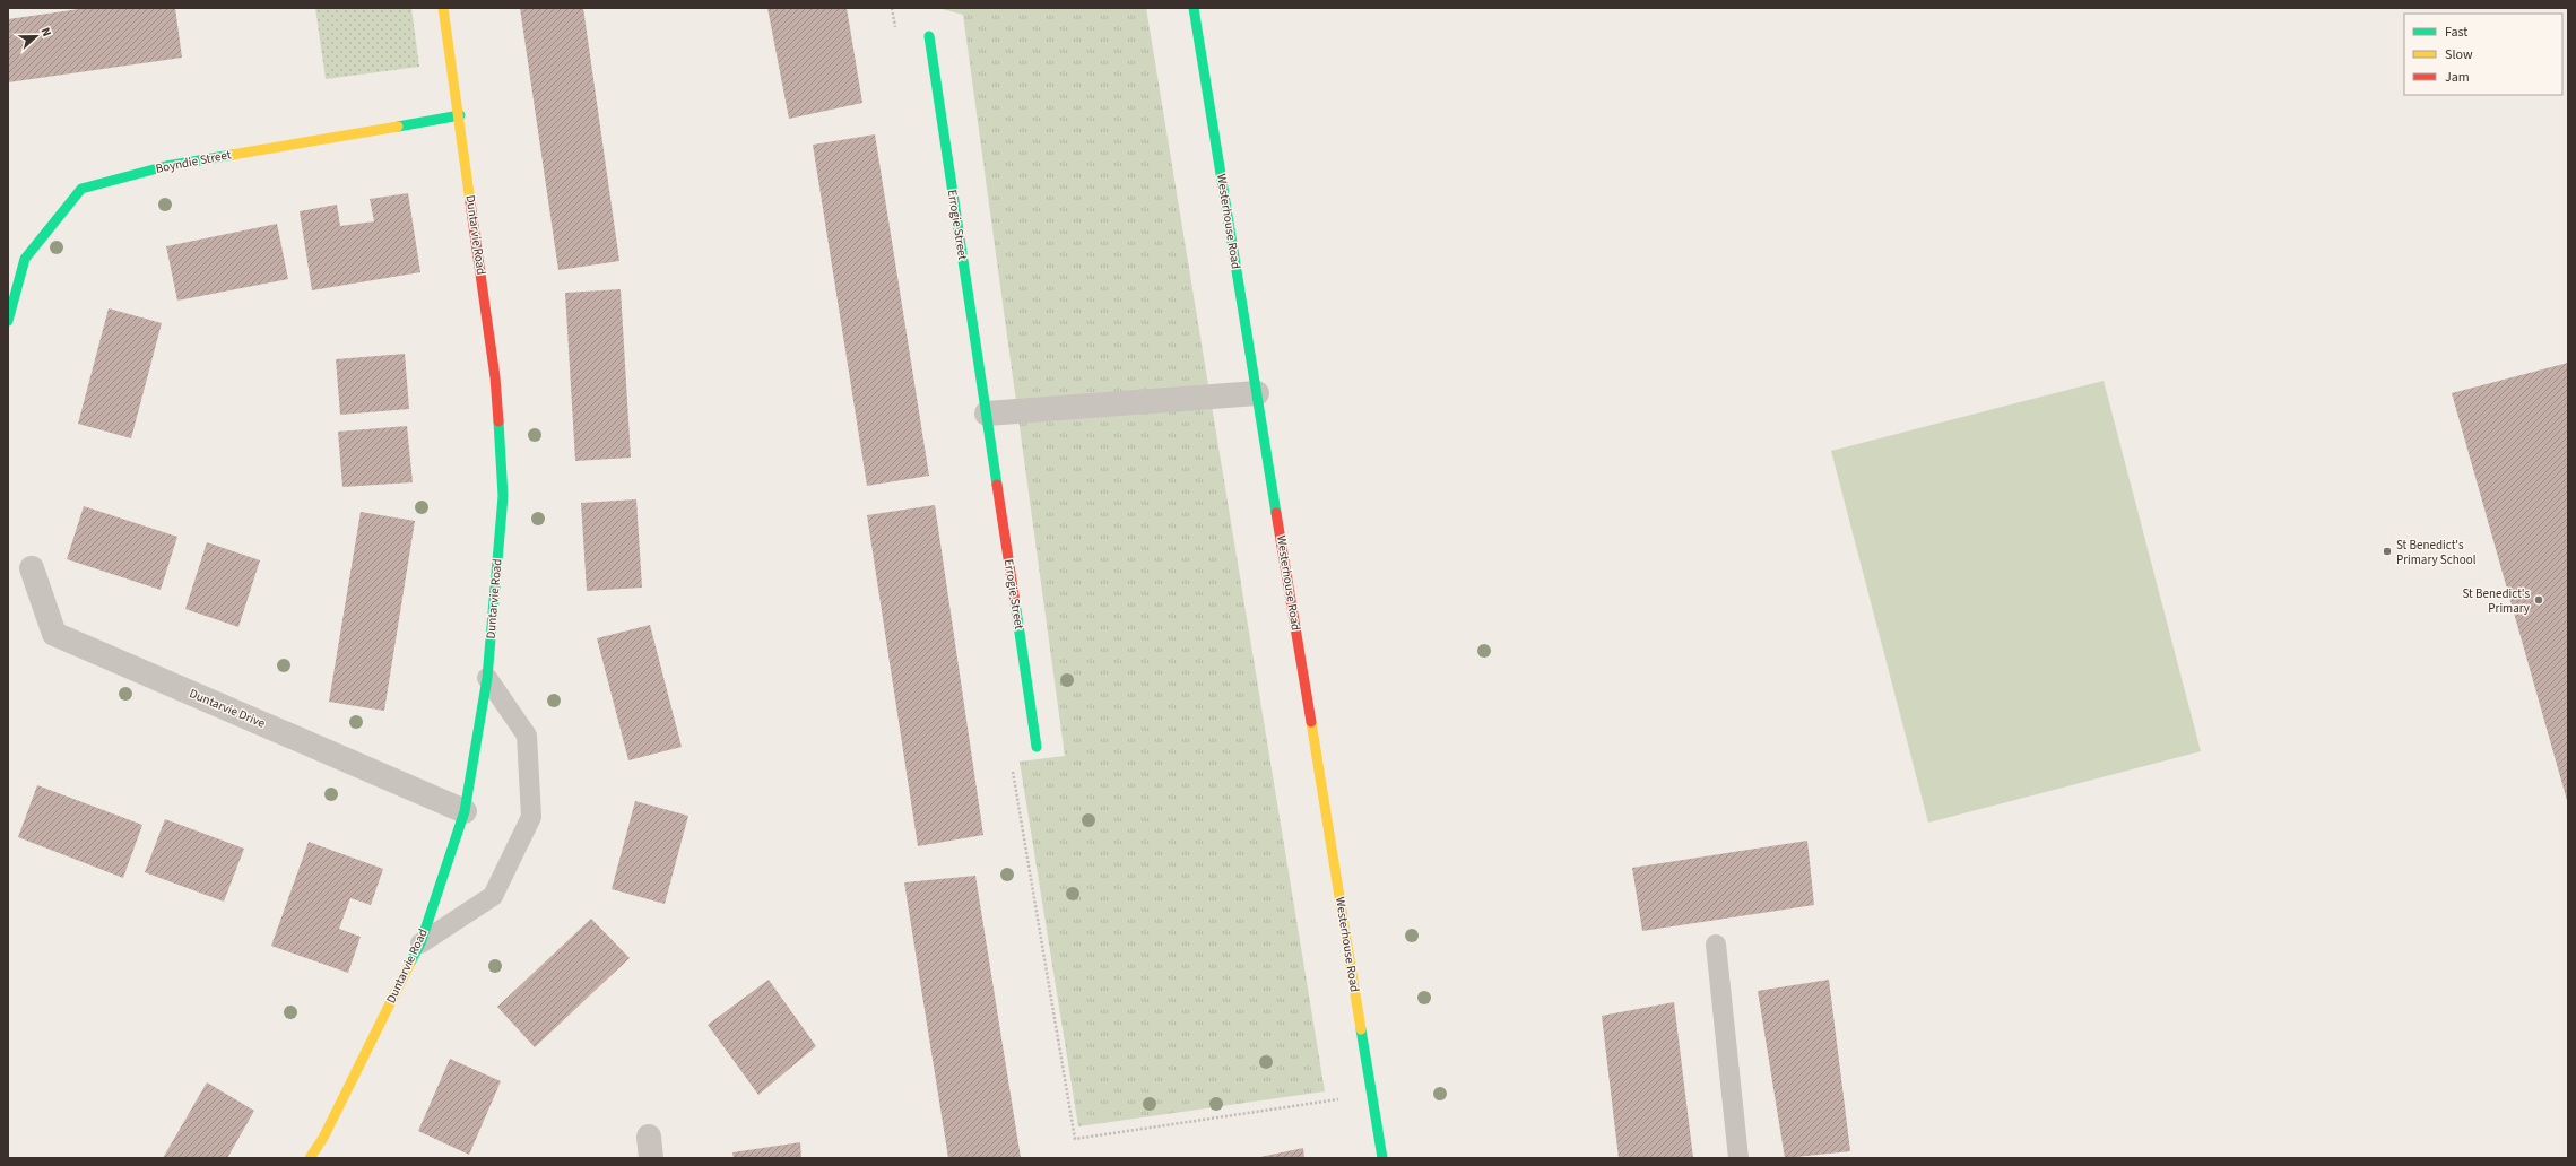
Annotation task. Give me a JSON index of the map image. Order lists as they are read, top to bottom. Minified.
{"streets":{"street":["Boyndie Street","Westerhouse Road","Errogie Street","Duntarvie Road","Duntarvie Drive"]},"crossings":[["Boyndie Street","Duntarvie Road"],["Duntarvie Road","Duntarvie Drive"]],"places":["St Benedict's Primary School","St Benedict's Primary"],"legend":["Fast","Slow","Jam"],"north":"right"}
